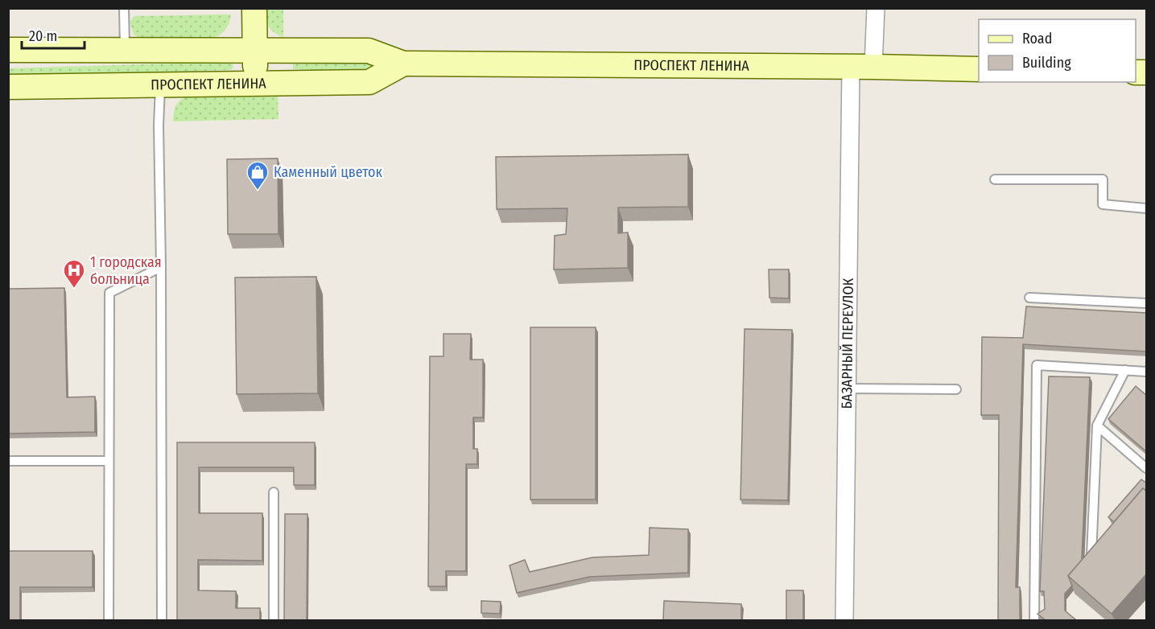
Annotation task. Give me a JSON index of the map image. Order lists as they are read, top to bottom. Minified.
{"streets":{"main road":["ПРОСПЕКТ ЛЕНИНА"],"street":["БАЗАРНЫЙ ПЕРЕУЛОК"]},"crossings":[["ПРОСПЕКТ ЛЕНИНА","БАЗАРНЫЙ ПЕРЕУЛОК"]],"places":{"shop":["Каменный цветок"],"hospital":["1 городская больница"]},"legend":["Road","Building"],"scale_bar":"20 m"}
